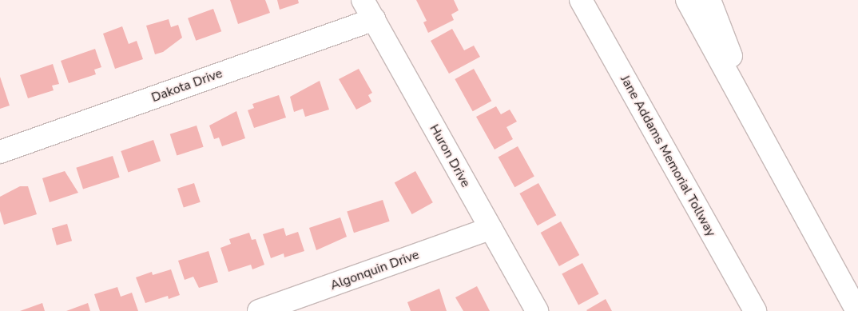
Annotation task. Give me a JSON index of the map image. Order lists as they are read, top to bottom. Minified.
{"streets":{"main road":["Dakota Drive","Huron Drive","Jane Addams Memorial Tollway","Algonquin Drive"]},"crossings":[["Dakota Drive","Huron Drive"],["Huron Drive","Algonquin Drive"]]}
